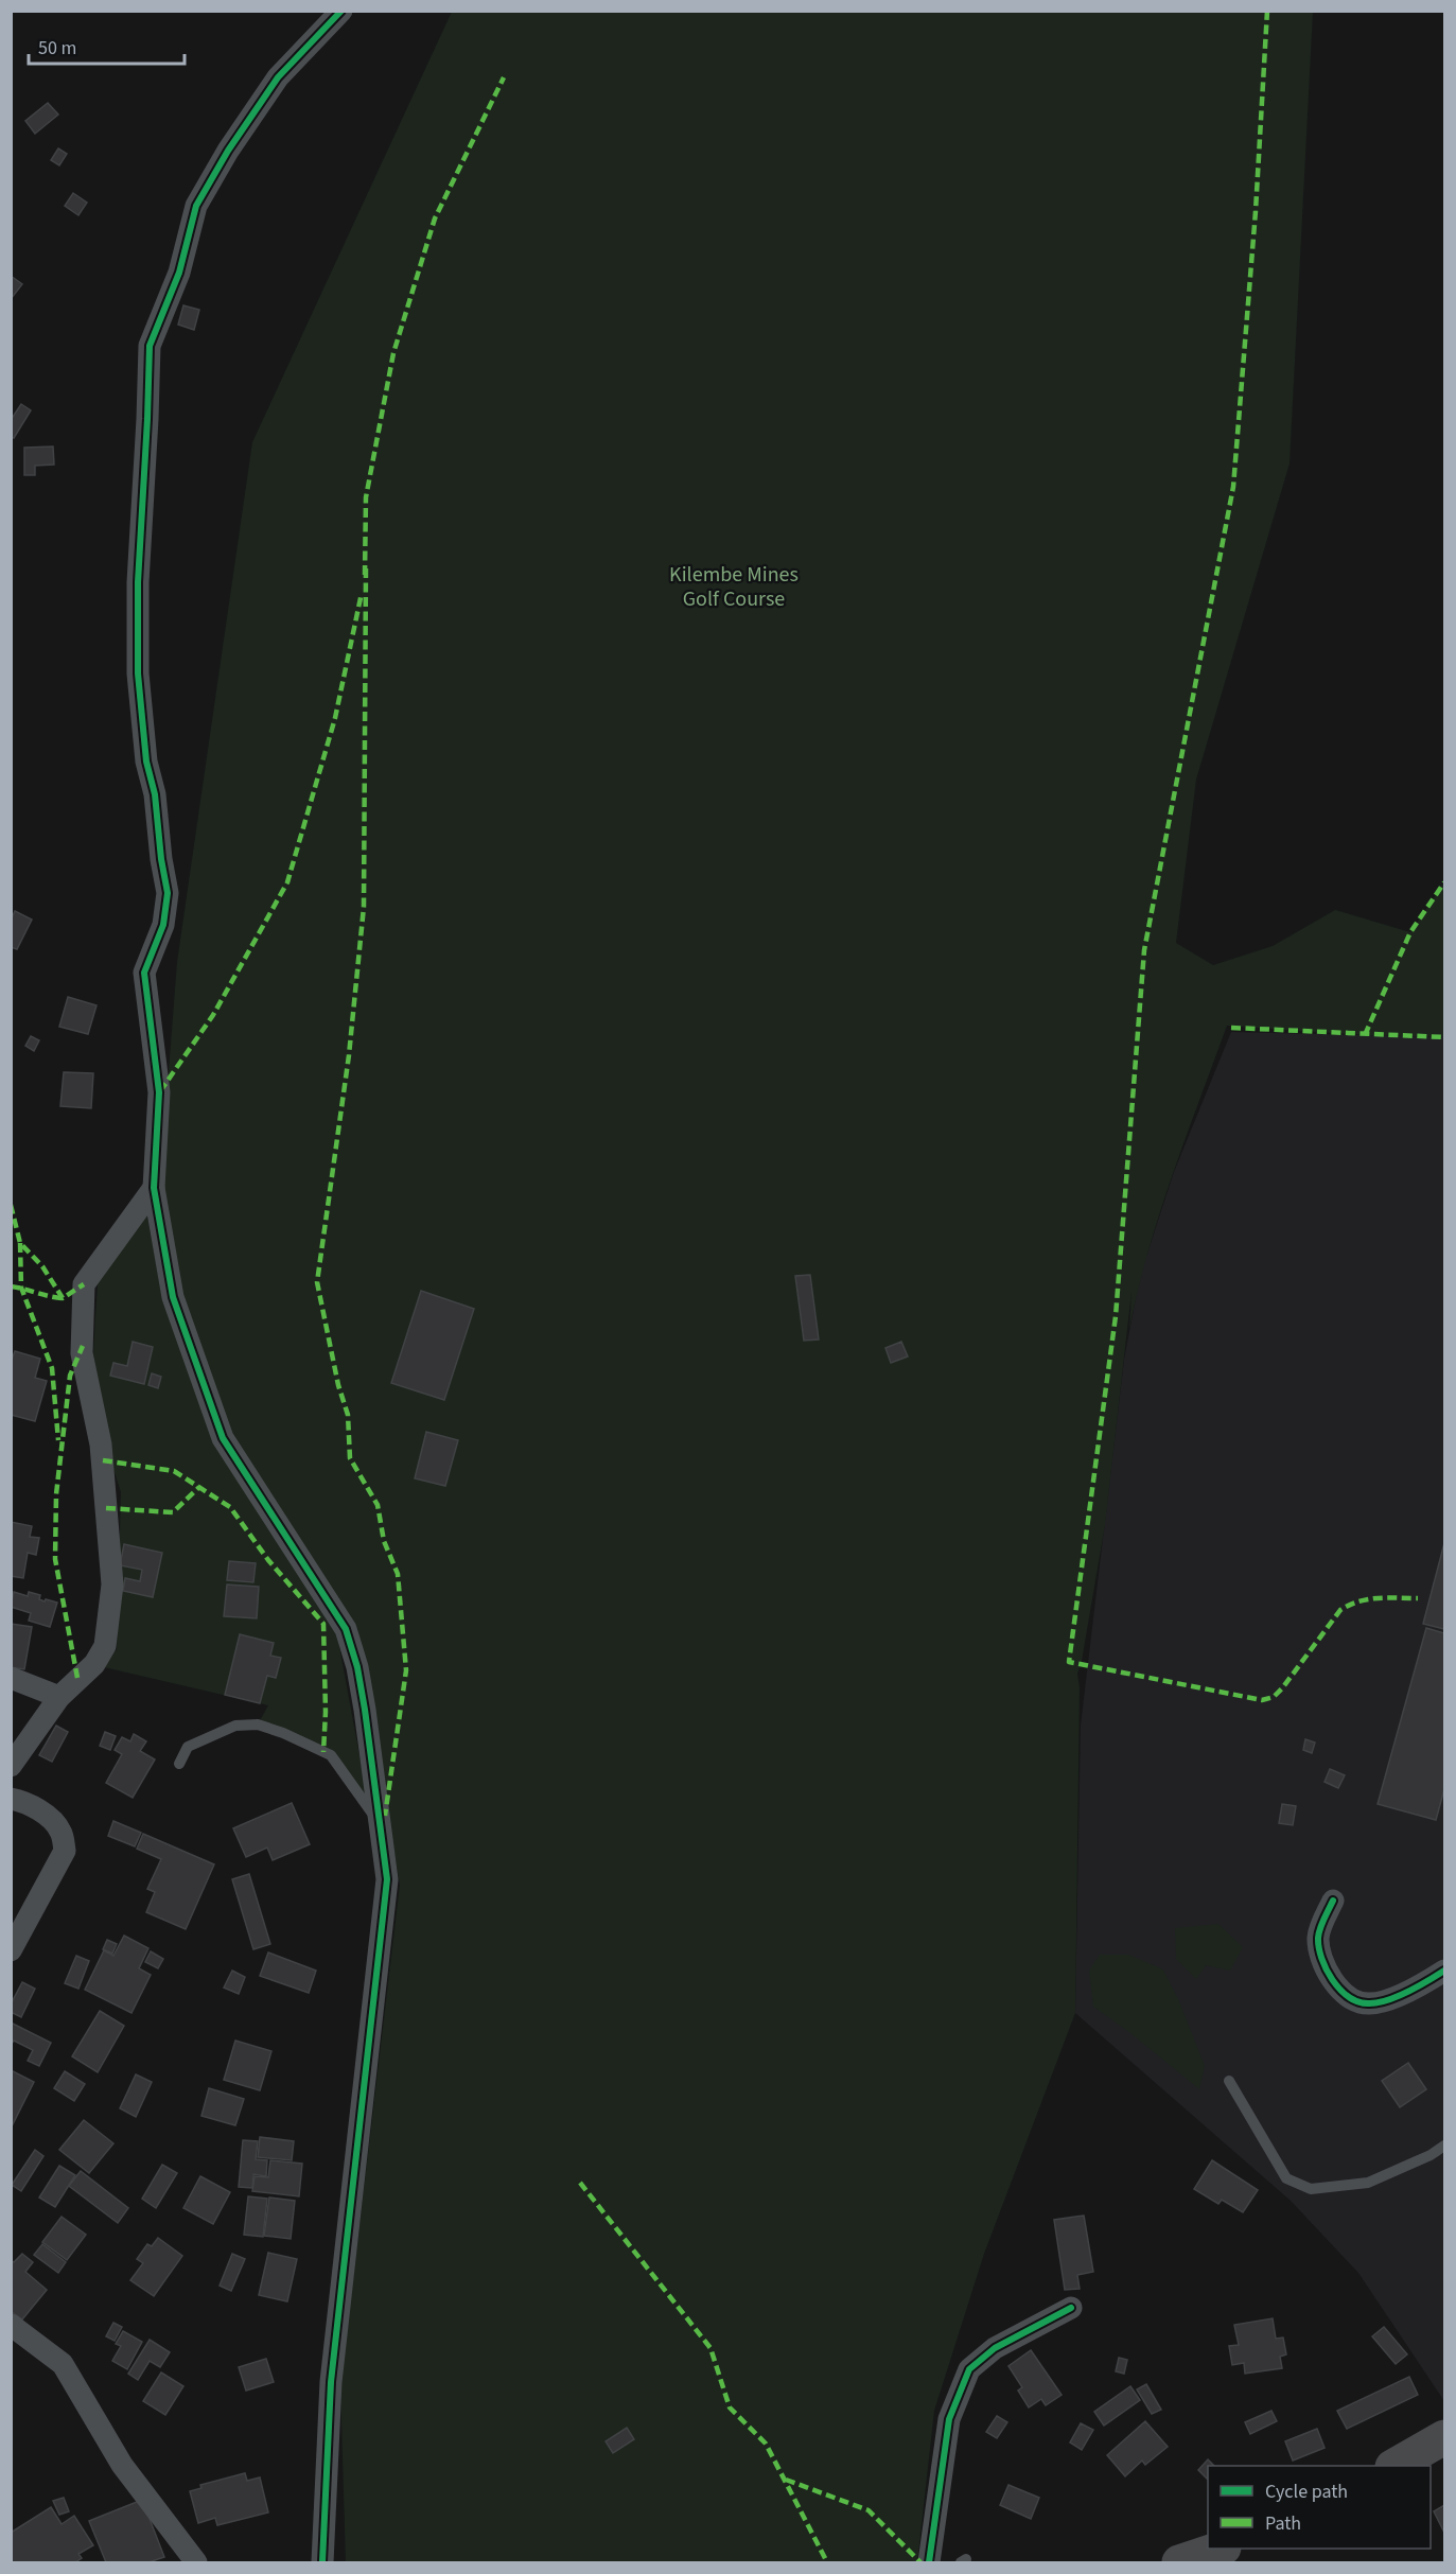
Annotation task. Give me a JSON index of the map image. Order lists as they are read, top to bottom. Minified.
{"parks":["Kilembe Mines Golf Course"],"legend":["Cycle path","Path"],"scale_bar":"50 m"}
